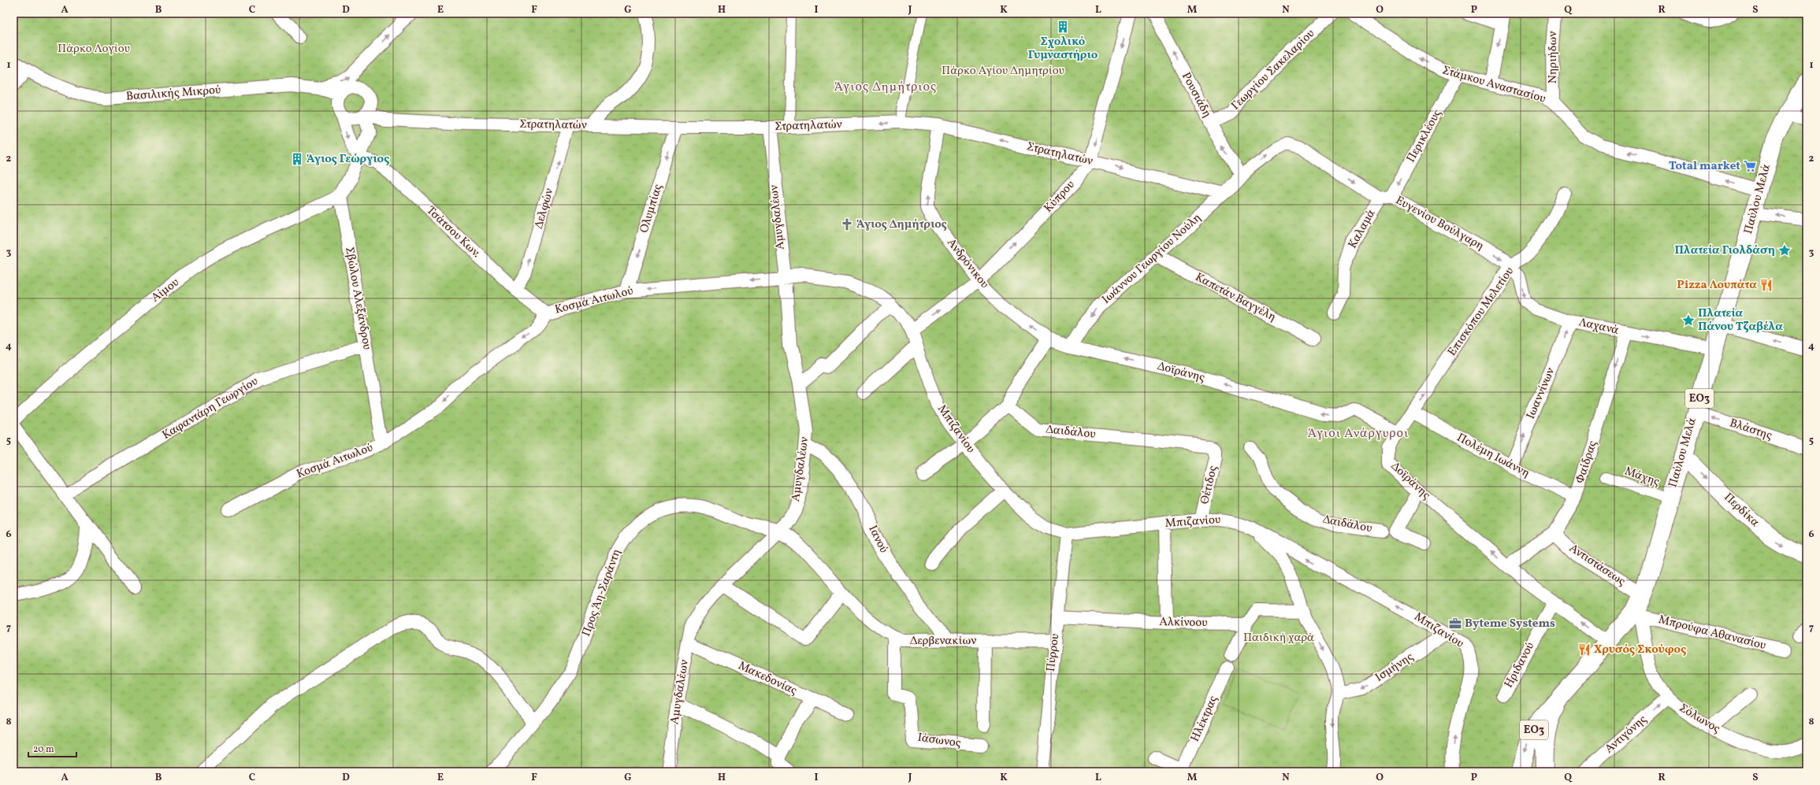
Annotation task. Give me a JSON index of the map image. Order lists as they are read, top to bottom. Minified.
{"streets":{"main road":["Παύλου Μελά","ΕΟ3"],"street":["Νηριήδων","Γεωργίου Σακελαρίου","Στάμκου Αναστασίου","Βασιλικής Μικρού","Ρουσιάδη","Στρατηλατών","Περικλέους","Κύπρου","Δελφών","Ολυμπίας","Αμυγδαλέων","Ευγενίου Βούλγαρη","Καλαμά","Τσάτσου Κων.","Ιωάννου Γεωργίου Νούλη","Ανδρόνικου","Αίμου","Καπετάν Βαγγέλη","Σβώλου Αλεξάνδρου","Κοσμά Αιτωλού","Επισκόπου Μελετίου","Λαχανά","Δοϊράνης","Ιωαννίνων","Καφαντάρη Γεωργίου","Μπιζανίου","Βλάστης","Δαιδάλου","Πολέμη Ιωάννη","Φαίδρας","Μάχης","Θέτιδος","Περδίκα","Ιανού","Αντιστάσεως","Προς Άη-Σαράντη","Αλκίνοου","Μπρούφα Αθανασίου","Δερβενακίων","Πύρρου","Ηριδανού","Ισμήνης","Μακεδονίας","Ηλέκτρας","Σόλωνος","Αντιγόνης","Ιάσωνος"]},"crossings":[["Νηριήδων","Στάμκου Αναστασίου"],["Γεωργίου Σακελαρίου","Ρουσιάδη"],["Στάμκου Αναστασίου","Περικλέους"],["Στάμκου Αναστασίου","Παύλου Μελά"],["Βασιλικής Μικρού","Στρατηλατών"],["Ρουσιάδη","Ευγενίου Βούλγαρη"],["Ρουσιάδη","Ιωάννου Γεωργίου Νούλη"],["Στρατηλατών","Κύπρου"],["Στρατηλατών","Δελφών"],["Στρατηλατών","Ολυμπίας"],["Στρατηλατών","Αμυγδαλέων"],["Στρατηλατών","Ιωάννου Γεωργίου Νούλη"],["Στρατηλατών","Ανδρόνικου"],["Περικλέους","Ευγενίου Βούλγαρη"],["Περικλέους","Καλαμά"],["Κύπρου","Ανδρόνικου"],["Κύπρου","Κοσμά Αιτωλού"],["Παύλου Μελά","Λαχανά"],["Παύλου Μελά","Δοϊράνης"],["Παύλου Μελά","Βλάστης"],["Παύλου Μελά","Μάχης"],["Παύλου Μελά","Περδίκα"],["Παύλου Μελά","Αντιστάσεως"],["Παύλου Μελά","Μπρούφα Αθανασίου"],["Παύλου Μελά","Σόλωνος"],["Δελφών","Τσάτσου Κων."],["Ολυμπίας","Κοσμά Αιτωλού"],["Αμυγδαλέων","Κοσμά Αιτωλού"],["Αμυγδαλέων","Ιανού"],["Αμυγδαλέων","Προς Άη-Σαράντη"],["Αμυγδαλέων","Δερβενακίων"],["Αμυγδαλέων","Μακεδονίας"],["Ευγενίου Βούλγαρη","Καλαμά"],["Ευγενίου Βούλγαρη","Ιωάννου Γεωργίου Νούλη"],["Ευγενίου Βούλγαρη","Επισκόπου Μελετίου"],["Ευγενίου Βούλγαρη","Λαχανά"],["Τσάτσου Κων.","Κοσμά Αιτωλού"],["Ιωάννου Γεωργίου Νούλη","Ανδρόνικου"],["Ιωάννου Γεωργίου Νούλη","Καπετάν Βαγγέλη"],["Ιωάννου Γεωργίου Νούλη","Δοϊράνης"],["Ανδρόνικου","Δοϊράνης"],["Αίμου","Σβώλου Αλεξάνδρου"],["Σβώλου Αλεξάνδρου","Κοσμά Αιτωλού"],["Σβώλου Αλεξάνδρου","Καφαντάρη Γεωργίου"],["Κοσμά Αιτωλού","Μπιζανίου"],["Επισκόπου Μελετίου","Λαχανά"],["Επισκόπου Μελετίου","Δοϊράνης"],["Επισκόπου Μελετίου","Πολέμη Ιωάννη"],["Λαχανά","Ιωαννίνων"],["Λαχανά","Φαίδρας"],["Δοϊράνης","Φαίδρας"],["Δοϊράνης","Ηριδανού"],["Ιωαννίνων","Πολέμη Ιωάννη"],["Μπιζανίου","Θέτιδος"],["Μπιζανίου","Πύρρου"],["Μπιζανίου","Ισμήνης"],["Δαιδάλου","Θέτιδος"],["Πολέμη Ιωάννη","Φαίδρας"],["Φαίδρας","Αντιστάσεως"],["Ιανού","Δερβενακίων"],["Αντιστάσεως","Μπρούφα Αθανασίου"],["Αντιστάσεως","Σόλωνος"],["Προς Άη-Σαράντη","Δερβενακίων"],["Αλκίνοου","Πύρρου"],["Μπρούφα Αθανασίου","Σόλωνος"],["Δερβενακίων","Πύρρου"],["Δερβενακίων","Ιάσωνος"],["Σόλωνος","Αντιγόνης"]],"one_way":["Στάμκου Αναστασίου","Ρουσιάδη","Περικλέους","Δελφών","Ολυμπίας","Ευγενίου Βούλγαρη","Ιωάννου Γεωργίου Νούλη","Ανδρόνικου","Κοσμά Αιτωλού","Επισκόπου Μελετίου","Λαχανά","Δοϊράνης","Ιωαννίνων","Φαίδρας","Περδίκα","Ισμήνης","Αντιγόνης"],"districts":["Άγιος Δημήτριος","Άγιοι Ανάργυροι"],"parks":["Πάρκο Λογίου","Πάρκο Αγίου Δημητρίου","Παιδική χαρά"],"places":{"building":["Σχολικό Γυμναστήριο","Άγιος Γεώργιος"],"supermarket":["Total market"],"church":["Άγιος Δημήτριος"],"place":["Πλατεία Γιολδάση","Πλατεία Πάνου Τζαβέλα"],"restaurant":["Pizza Λουπάτα","Χρυσός Σκούφος"],"office":["Byteme Systems"]},"scale_bar":"20 m","grid":{"columns":["A","B","C","D","E","F","G","H","I","J","K","L","M","N","O","P","Q","R","S"],"rows":["1","2","3","4","5","6","7","8"]}}
